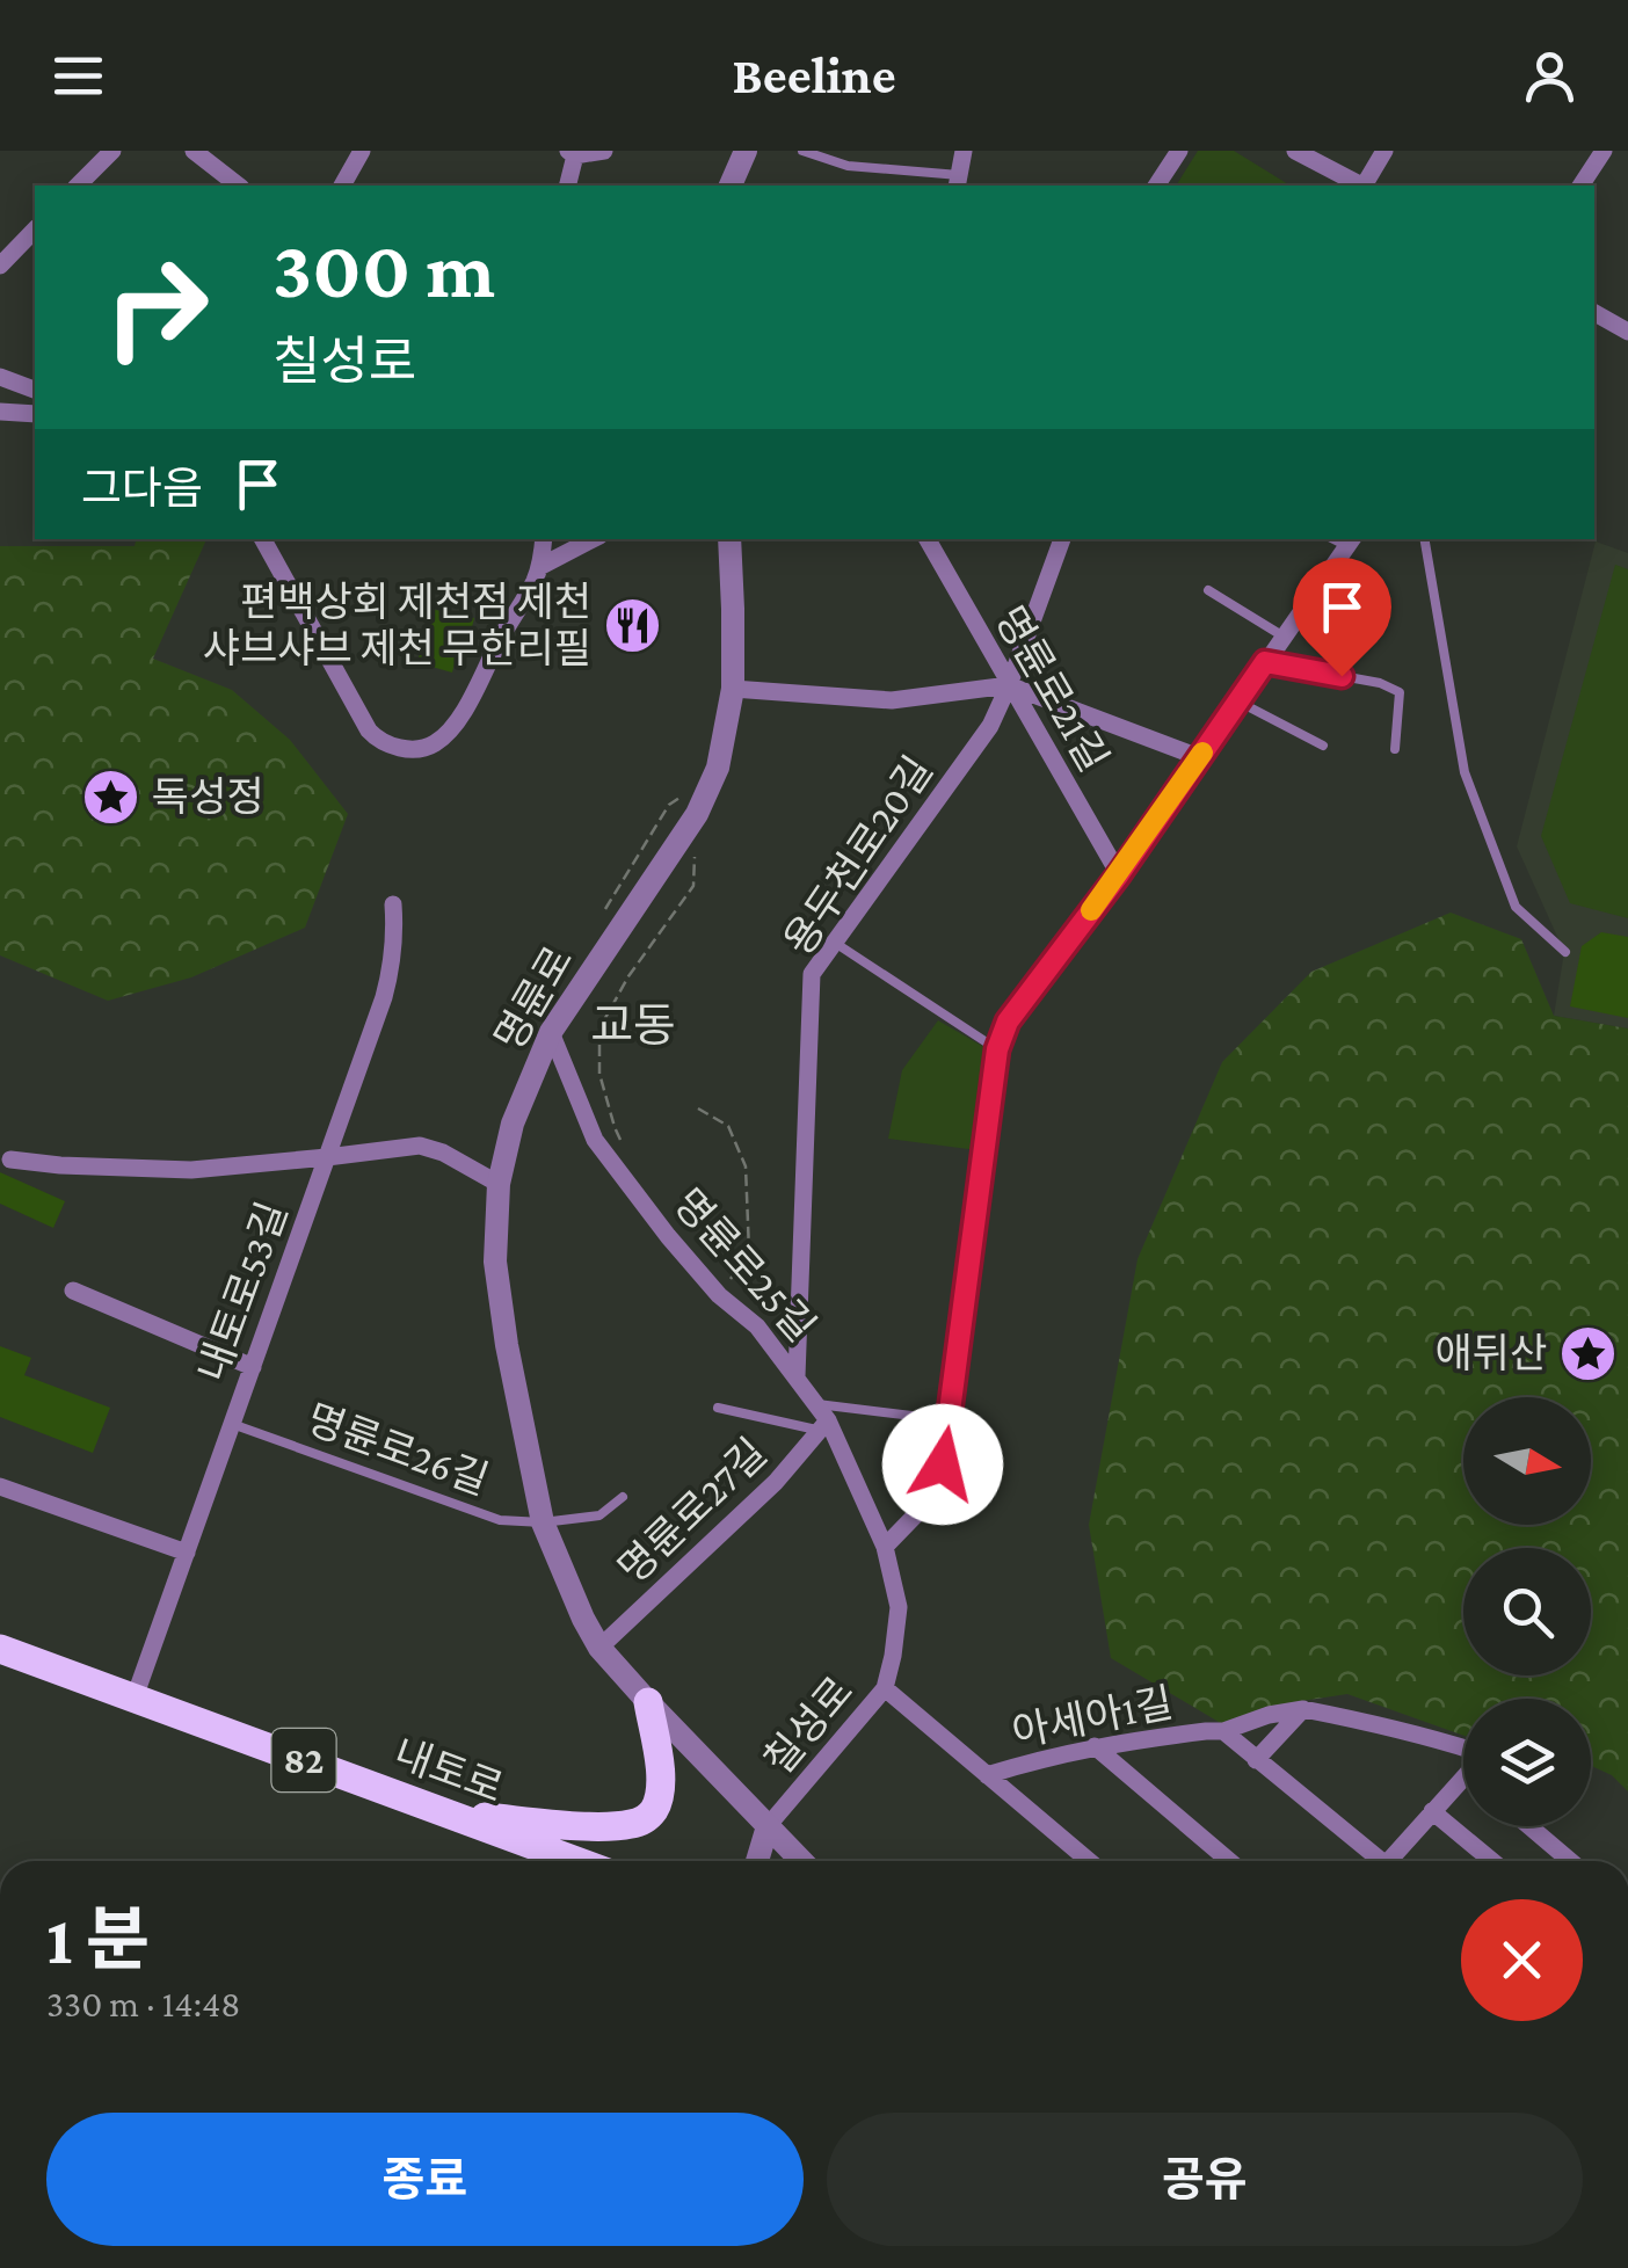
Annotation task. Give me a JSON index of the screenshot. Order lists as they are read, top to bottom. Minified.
{"streets":{"main road":["82","내토로"],"street":["명륜로21길","용두천로20길","명륜로","명륜로25길","내토로53길","명륜로27길","아세아1길","칠성로"],"lane":["명륜로26길"]},"crossings":[["명륜로21길","용두천로20길"],["용두천로20길","명륜로25길"],["명륜로","명륜로25길"],["명륜로","명륜로26길"],["명륜로","명륜로27길"],["명륜로","칠성로"],["명륜로25길","명륜로27길"],["명륜로25길","칠성로"],["내토로53길","명륜로26길"],["내토로53길","내토로"]],"districts":["교동"],"places":{"restaurant":["편백상회 제천점 제천 샤브샤브 제천 무한리필"],"place":["독성정","애뒤산"]},"north":"right","page":{"header":"Beeline","turn":["300 m","칠성로"],"then":"그다음","heading":["1 분","330 m · 14:48"],"buttons":["종료","공유"]}}
